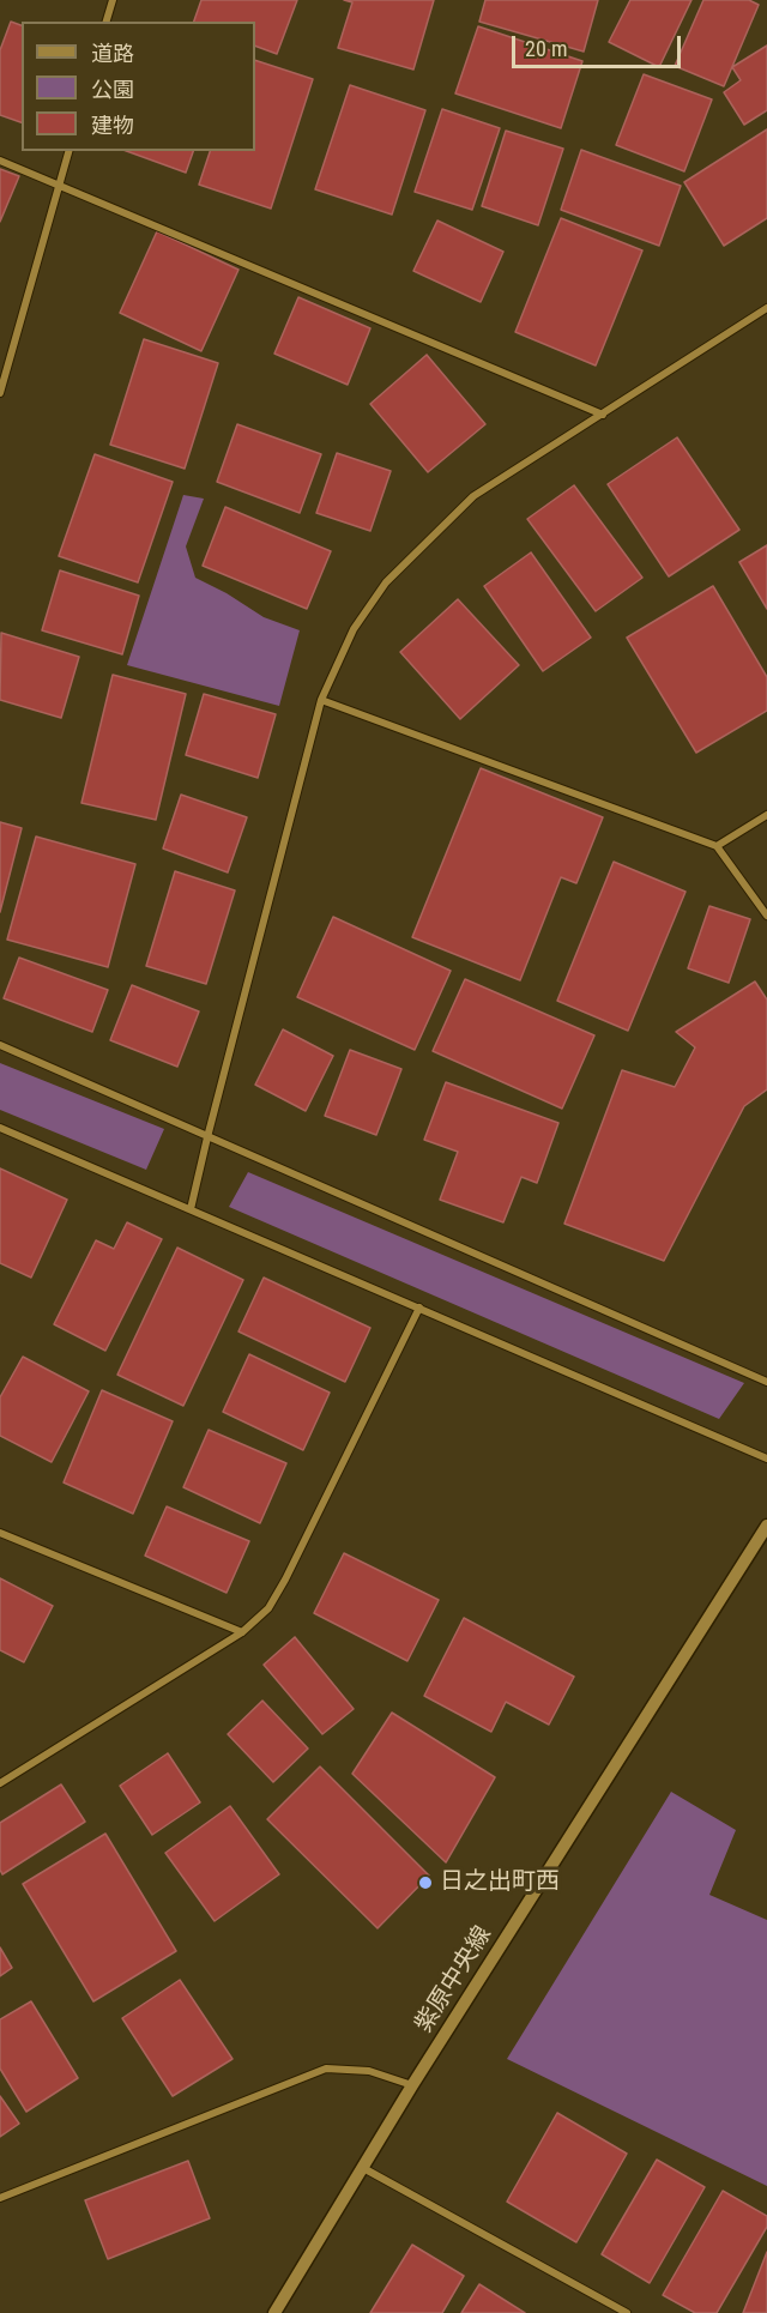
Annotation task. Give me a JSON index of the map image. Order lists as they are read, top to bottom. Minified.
{"streets":{"street":["紫原中央線"]},"places":["日之出町西"],"legend":["道路","公園","建物"],"scale_bar":"20 m"}
